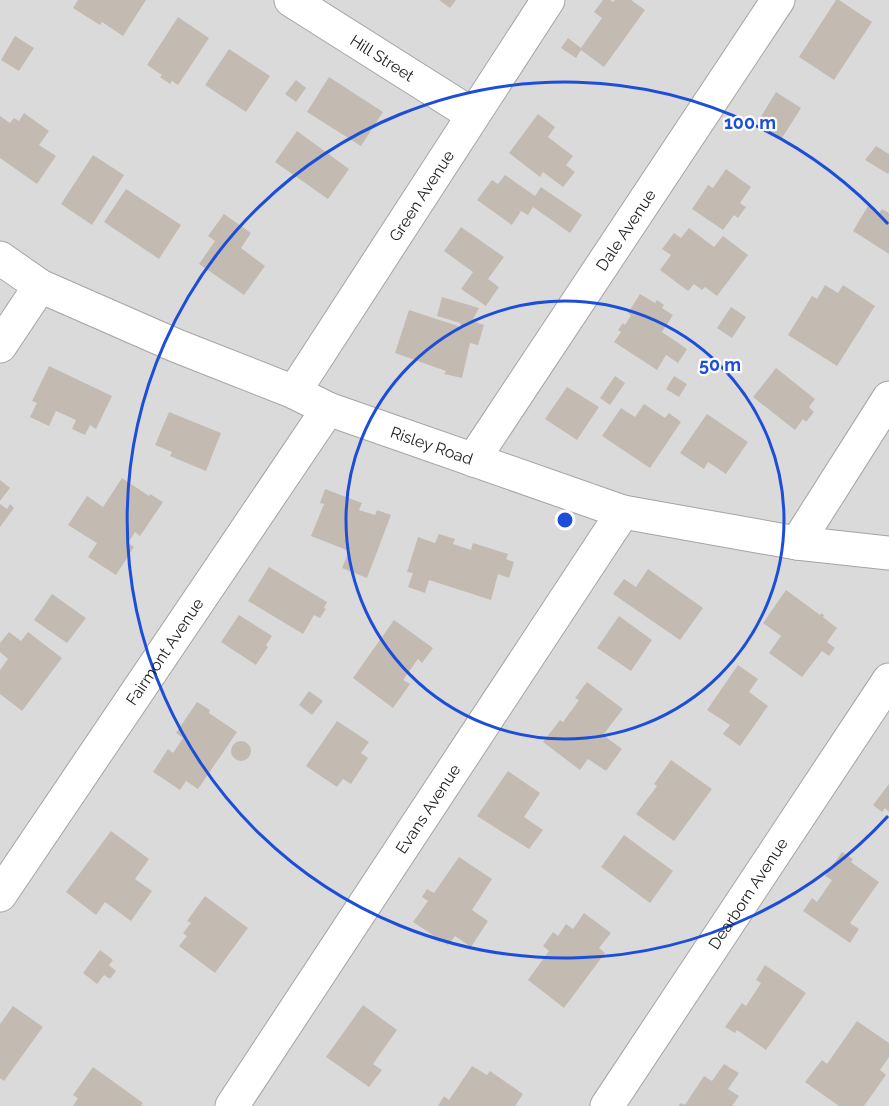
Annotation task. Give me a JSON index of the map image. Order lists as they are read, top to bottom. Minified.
{"streets":{"street":["Hill Street","Green Avenue","Dale Avenue","Risley Road","Fairmont Avenue","Evans Avenue","Dearborn Avenue"]},"crossings":[["Hill Street","Green Avenue"],["Green Avenue","Risley Road"],["Dale Avenue","Risley Road"],["Risley Road","Fairmont Avenue"],["Risley Road","Evans Avenue"]],"rings":["100 m","50 m"]}
